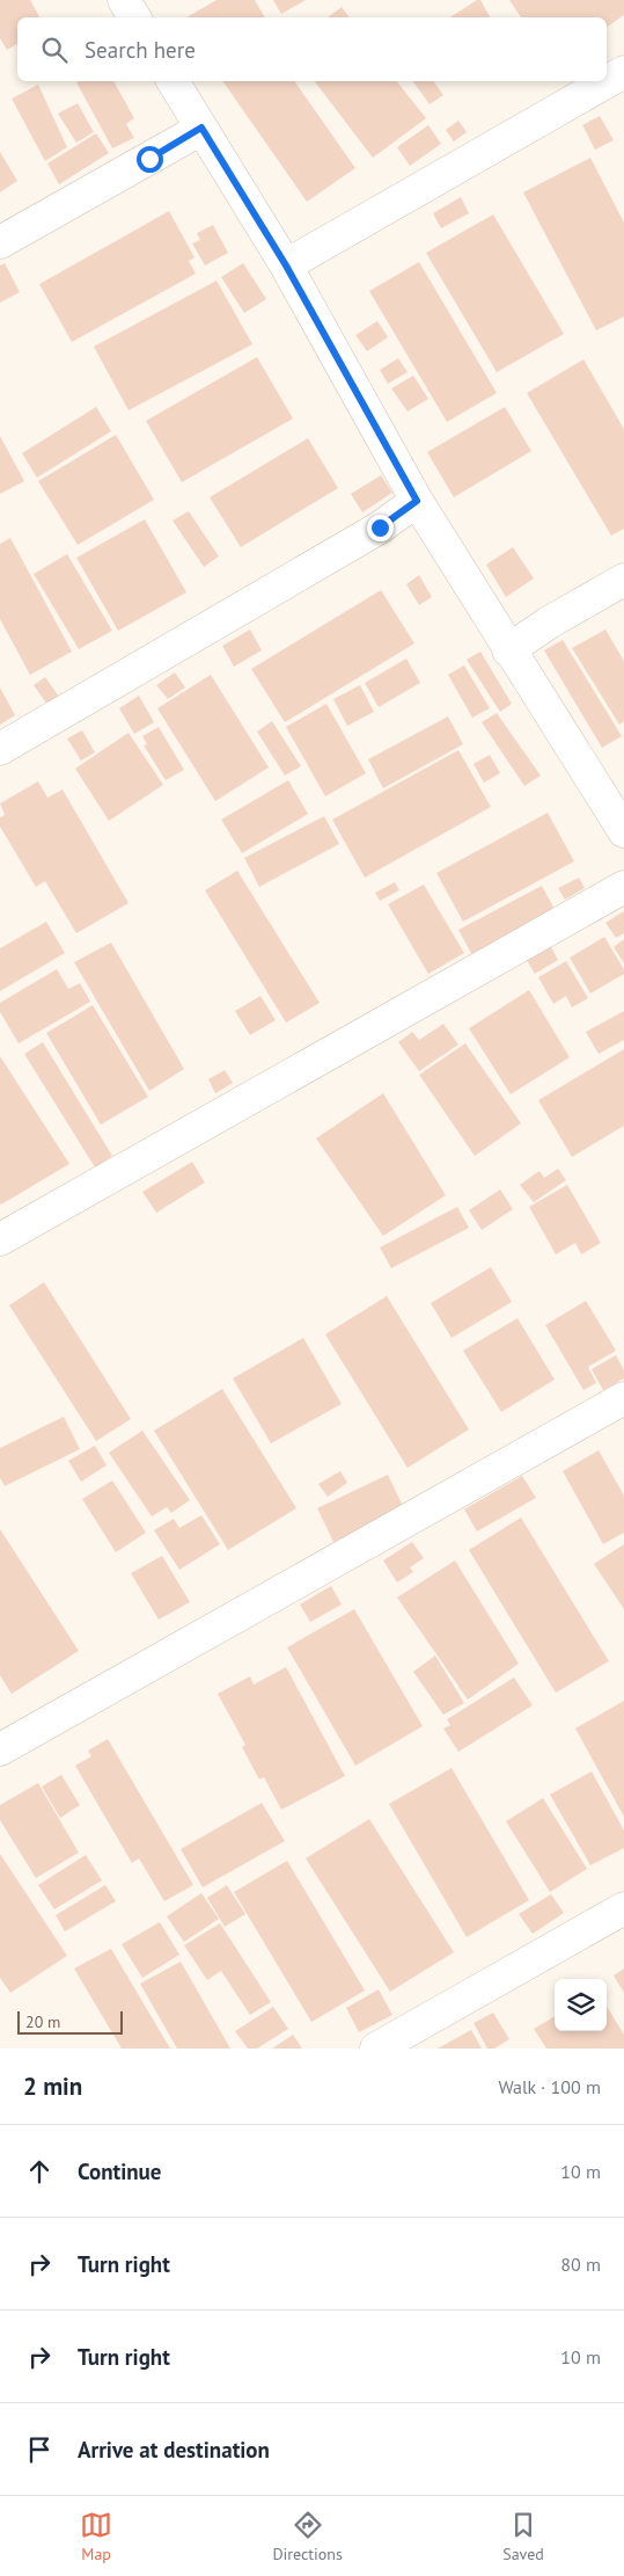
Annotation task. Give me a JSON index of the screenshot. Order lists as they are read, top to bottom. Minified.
{"scale_bar":"20 m","page":{"search":"Search here","scale":"20 m","heading":["2 min","Walk · 100 m"],"list":[["Continue","10 m"],["Turn right","80 m"],["Turn right","10 m"],"Arrive at destination"],"nav":["Map","Directions","Saved"]}}
